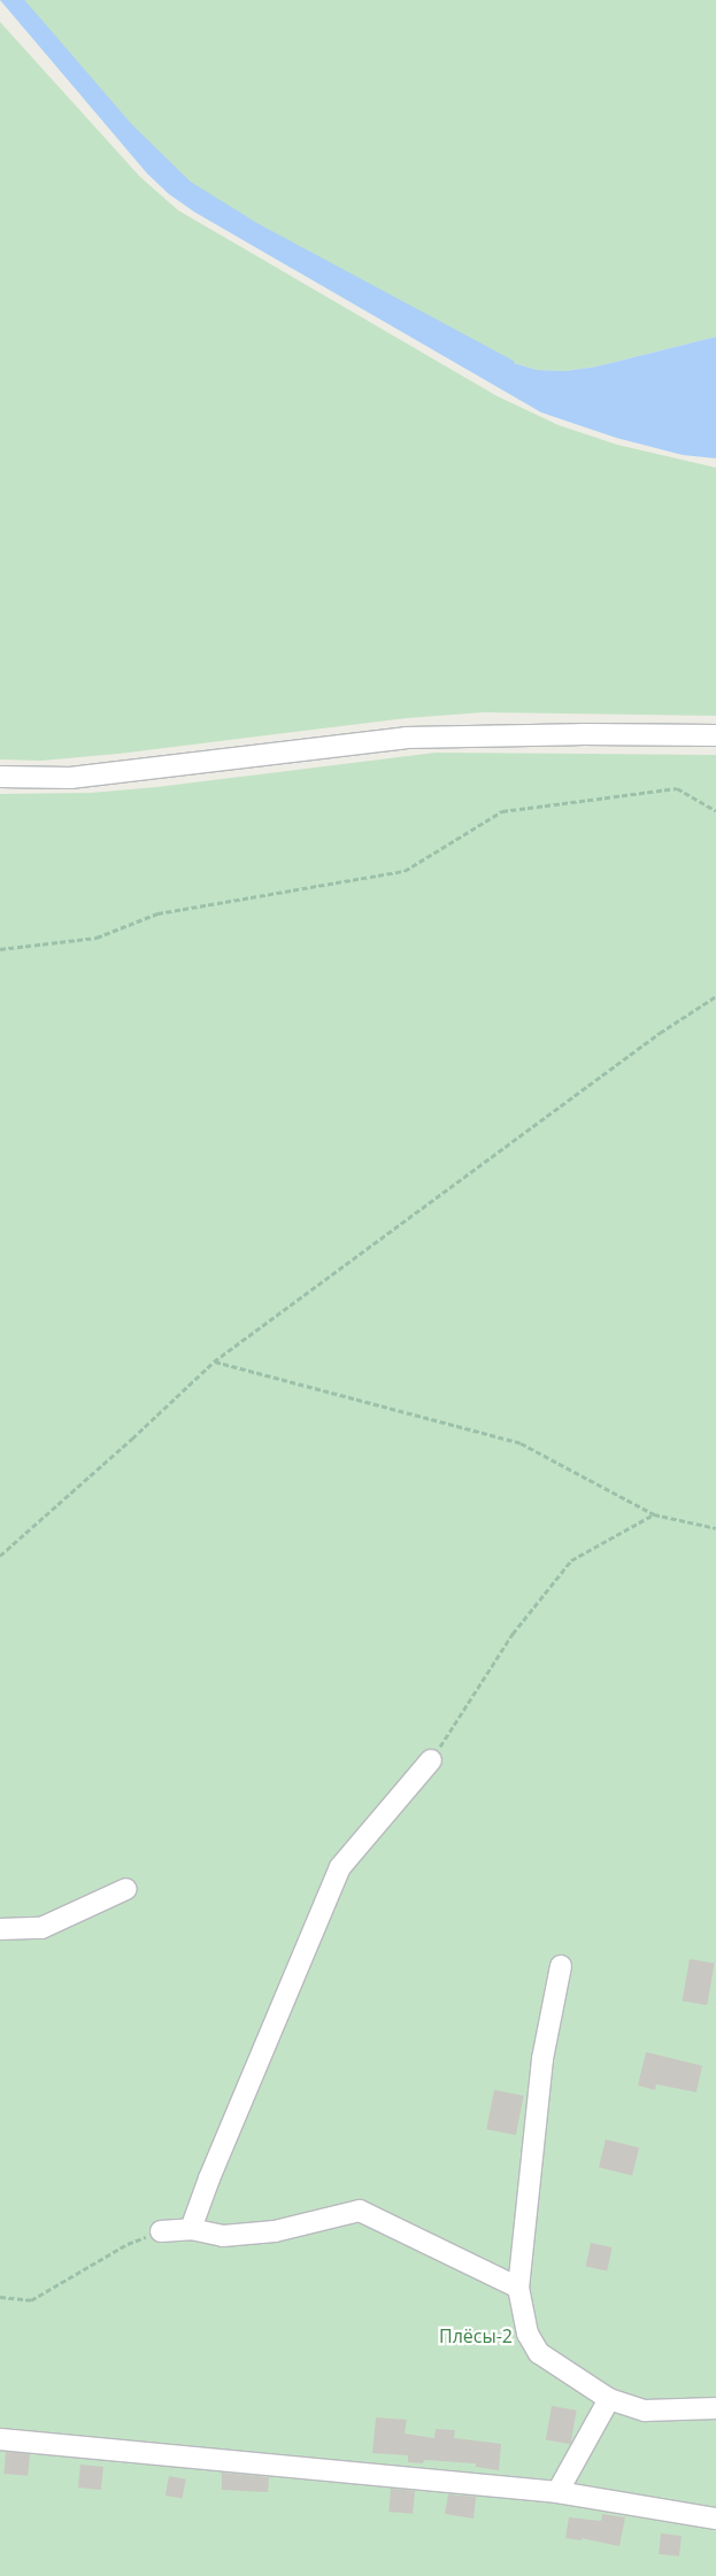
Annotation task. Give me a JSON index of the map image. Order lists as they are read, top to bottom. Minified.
{"parks":["Плёсы-2"]}
